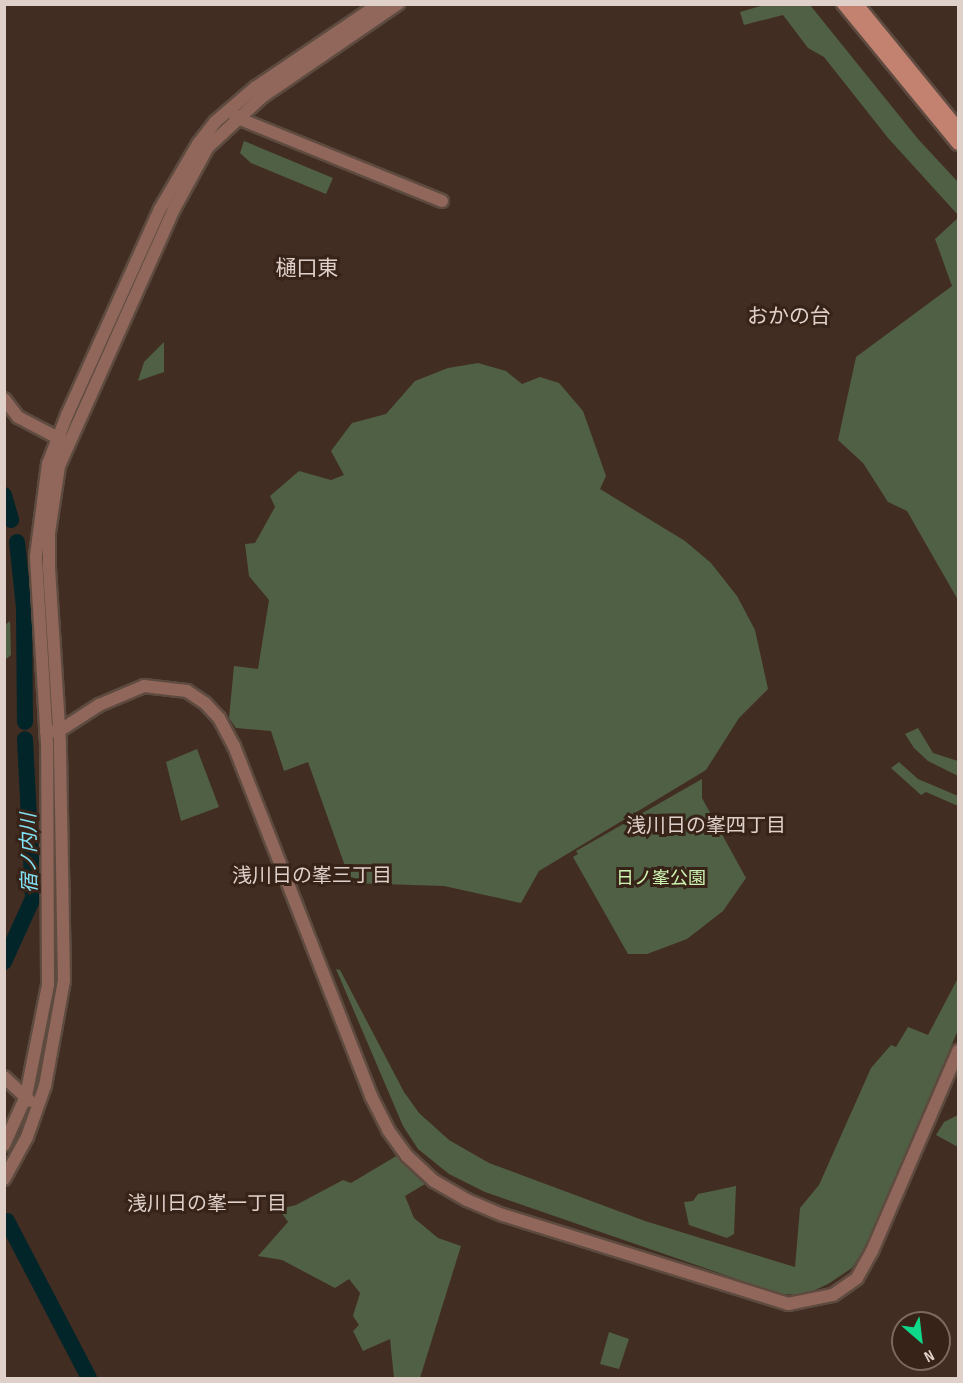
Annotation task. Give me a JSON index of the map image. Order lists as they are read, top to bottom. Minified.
{"districts":["樋口東","おかの台","浅川日の峯四丁目","浅川日の峯三丁目","浅川日の峯一丁目"],"water":["宿ノ内川"],"parks":["日ノ峯公園"],"north":"bottom right"}
